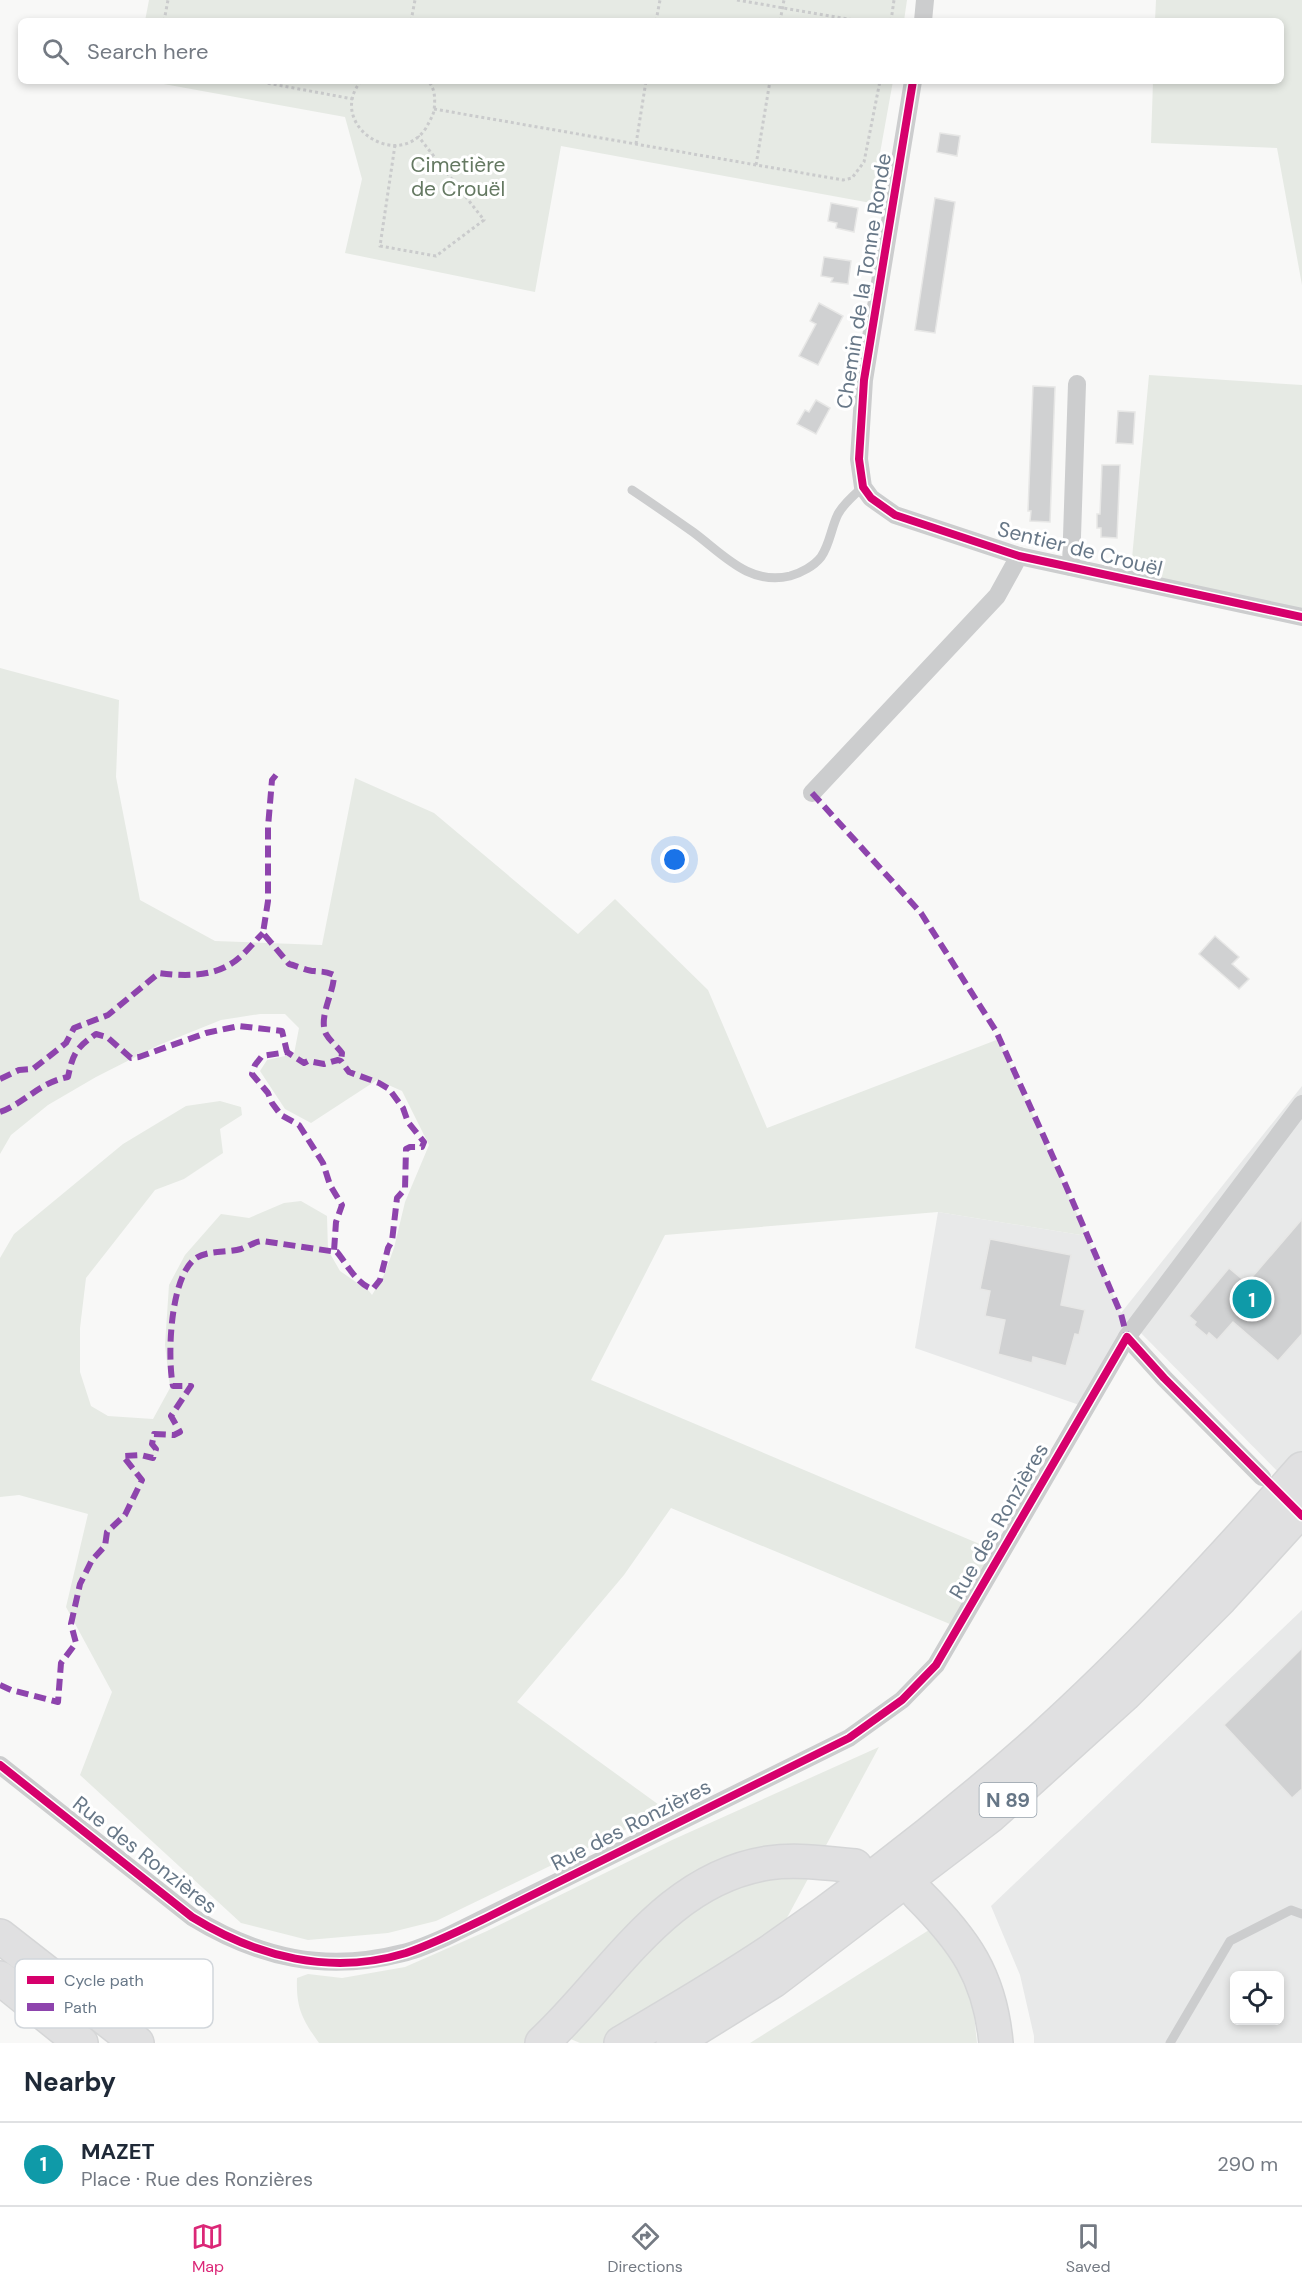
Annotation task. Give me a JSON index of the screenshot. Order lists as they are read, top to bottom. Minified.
{"streets":{"highway":["N 89"],"street":["Chemin de la Tonne Ronde","Sentier de Crouël","Rue des Ronzières"]},"crossings":[["Chemin de la Tonne Ronde","Sentier de Crouël"]],"parks":["Cimetière de Crouël"],"legend":["Cycle path","Path"],"page":{"search":"Search here","pins":"1","heading":"Nearby","list":[{"mark":"1","name":"MAZET","note":"Place · Rue des Ronzières","value":"290 m"}],"nav":["Map","Directions","Saved"]}}
